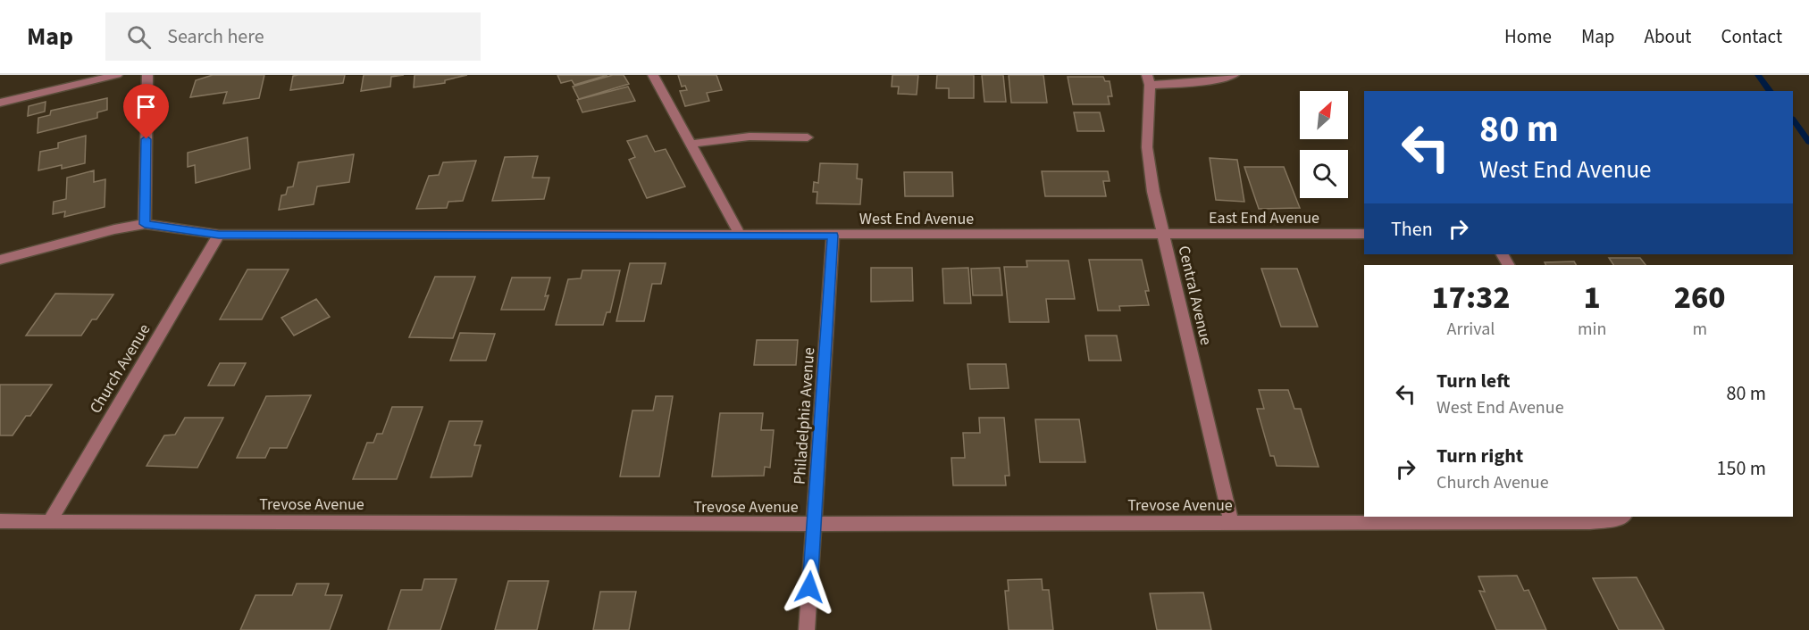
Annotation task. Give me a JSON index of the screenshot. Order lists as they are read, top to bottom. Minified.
{"streets":{"street":["East End Avenue","West End Avenue","Central Avenue","Church Avenue","Philadelphia Avenue","Trevose Avenue"]},"crossings":[["East End Avenue","West End Avenue"],["East End Avenue","Central Avenue"],["West End Avenue","Central Avenue"],["West End Avenue","Church Avenue"],["West End Avenue","Philadelphia Avenue"],["Central Avenue","Trevose Avenue"],["Church Avenue","Trevose Avenue"],["Philadelphia Avenue","Trevose Avenue"]],"north":"top right","page":{"header":"Map","search":"Search here","nav":["Home","Map","About","Contact"],"turn":["80 m","West End Avenue"],"then":"Then","eta":["17:32","Arrival","1","min","260","m"],"list":[{"name":"Turn left","note":"West End Avenue","value":"80 m"},{"name":"Turn right","note":"Church Avenue","value":"150 m"}]}}
